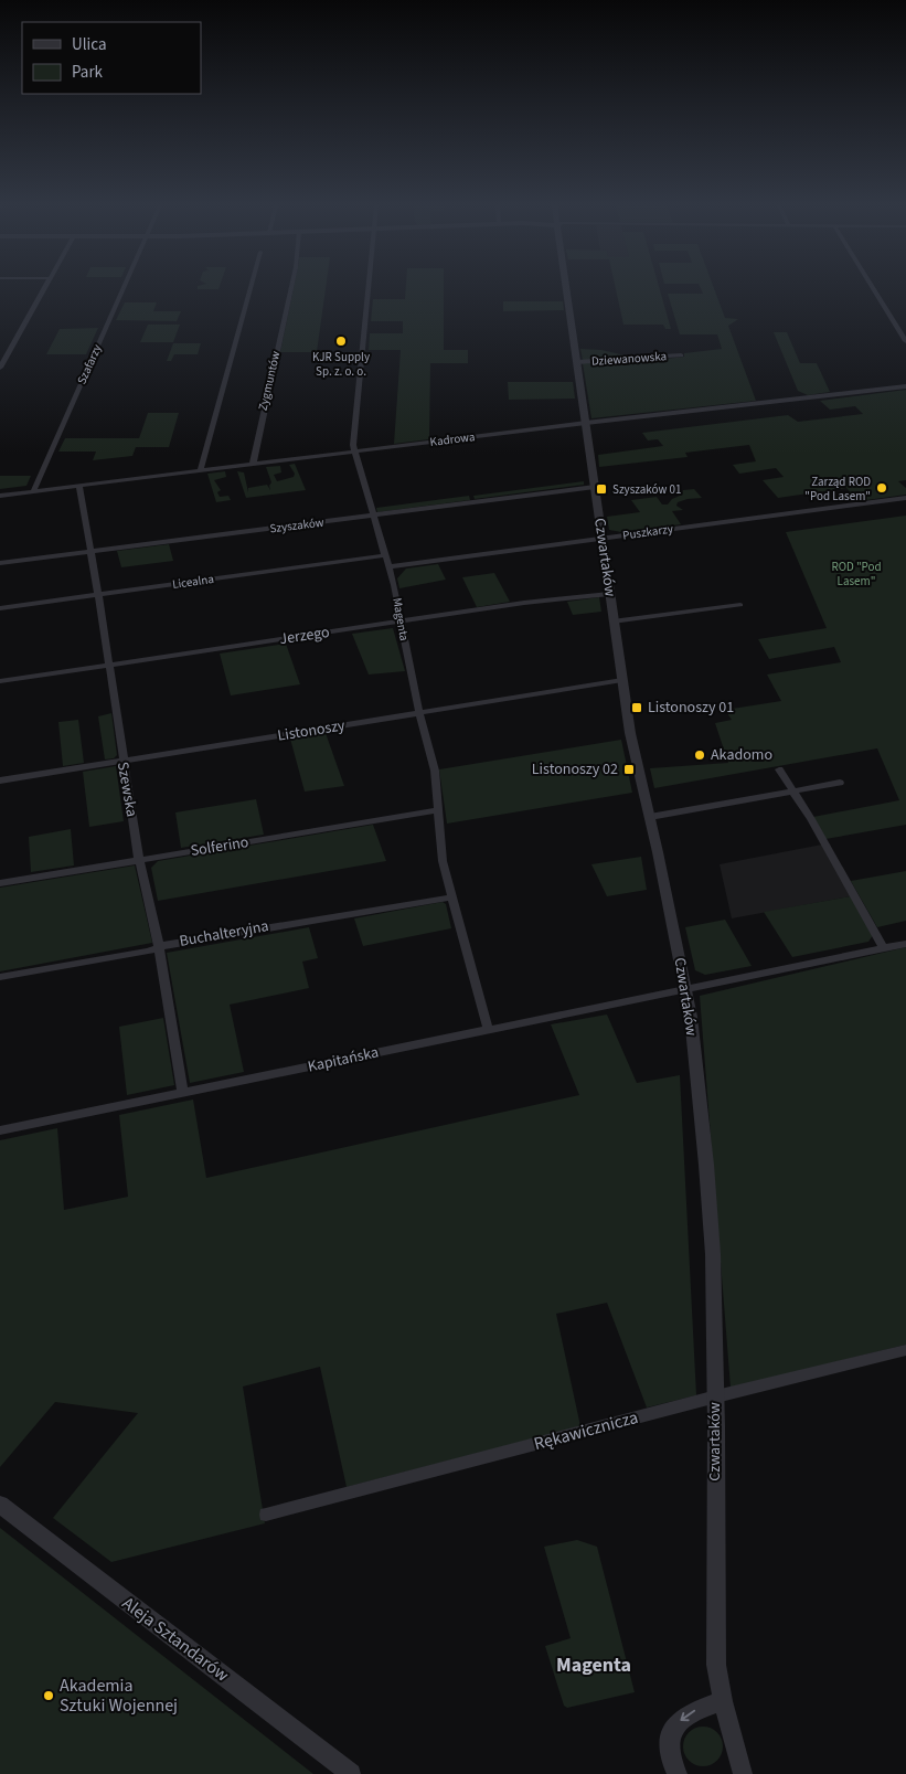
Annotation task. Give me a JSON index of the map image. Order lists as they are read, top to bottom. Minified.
{"streets":{"street":["Dziewanowska","Szafarzy","Zygmuntów","Kadrowa","Szyszaków","Puszkarzy","Czwartaków","Licealna","Magenta","Jerzego","Listonoszy","Szewska","Solferino","Buchalteryjna","Kapitańska","Rękawicznicza","Aleja Sztandarów"]},"crossings":[["Dziewanowska","Czwartaków"],["Szafarzy","Kadrowa"],["Zygmuntów","Kadrowa"],["Kadrowa","Czwartaków"],["Kadrowa","Magenta"],["Kadrowa","Szewska"],["Szyszaków","Czwartaków"],["Szyszaków","Magenta"],["Szyszaków","Szewska"],["Puszkarzy","Czwartaków"],["Puszkarzy","Magenta"],["Czwartaków","Jerzego"],["Czwartaków","Listonoszy"],["Czwartaków","Kapitańska"],["Czwartaków","Rękawicznicza"],["Licealna","Magenta"],["Licealna","Szewska"],["Magenta","Jerzego"],["Magenta","Listonoszy"],["Magenta","Solferino"],["Magenta","Buchalteryjna"],["Magenta","Kapitańska"],["Jerzego","Szewska"],["Listonoszy","Szewska"],["Szewska","Solferino"],["Szewska","Buchalteryjna"],["Szewska","Kapitańska"]],"districts":["Magenta"],"parks":["ROD \"Pod Lasem\""],"places":{"other":["KJR Supply Sp. z. o. o.","Zarząd ROD \"Pod Lasem\"","Akadomo","Akademia Sztuki Wojennej"],"transit":["Szyszaków 01","Listonoszy 01","Listonoszy 02"]},"legend":["Ulica","Park"]}
